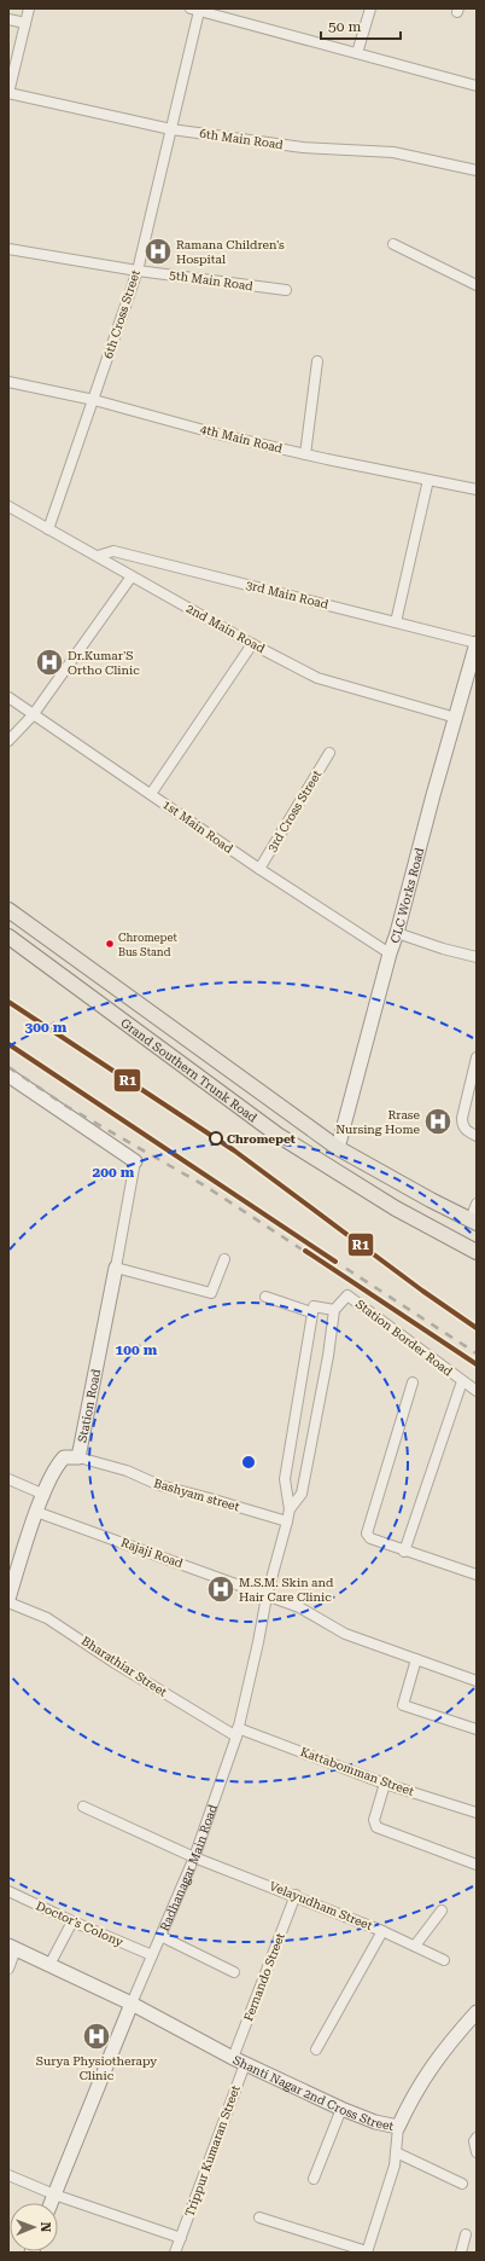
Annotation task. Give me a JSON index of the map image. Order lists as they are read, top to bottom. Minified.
{"streets":{"main road":["Grand Southern Trunk Road"],"street":["6th Main Road","5th Main Road","6th Cross Street","4th Main Road","3rd Main Road","2nd Main Road","3rd Cross Street","1st Main Road","CLC Works Road","Station Border Road","Station Road","Bashyam street","Rajaji Road","Bharathiar Street","Kattabomman Street","Radhanagar Main Road","Velayudham Street","Doctor's Colony","Fernando Street","Shanti Nagar 2nd Cross Street","Trippur Kumaran Street"]},"crossings":[["6th Main Road","6th Cross Street"],["5th Main Road","6th Cross Street"],["6th Cross Street","4th Main Road"],["6th Cross Street","2nd Main Road"],["3rd Main Road","2nd Main Road"],["3rd Main Road","CLC Works Road"],["2nd Main Road","CLC Works Road"],["3rd Cross Street","1st Main Road"],["1st Main Road","CLC Works Road"],["CLC Works Road","Grand Southern Trunk Road"],["Station Road","Bashyam street"],["Station Road","Rajaji Road"],["Bashyam street","Radhanagar Main Road"],["Rajaji Road","Radhanagar Main Road"],["Bharathiar Street","Kattabomman Street"],["Bharathiar Street","Radhanagar Main Road"],["Kattabomman Street","Radhanagar Main Road"],["Radhanagar Main Road","Velayudham Street"],["Radhanagar Main Road","Doctor's Colony"],["Radhanagar Main Road","Shanti Nagar 2nd Cross Street"],["Velayudham Street","Fernando Street"],["Fernando Street","Shanti Nagar 2nd Cross Street"],["Fernando Street","Trippur Kumaran Street"],["Shanti Nagar 2nd Cross Street","Trippur Kumaran Street"]],"places":{"hospital":["Ramana Children's Hospital","Dr.Kumar'S Ortho Clinic","Rrase Nursing Home","M.S.M. Skin and Hair Care Clinic","Surya Physiotherapy Clinic"],"other":["Chromepet Bus Stand","Chromepet"]},"lines":["transit line R1"],"scale_bar":"50 m","north":"right","rings":["300 m","200 m","100 m"]}
